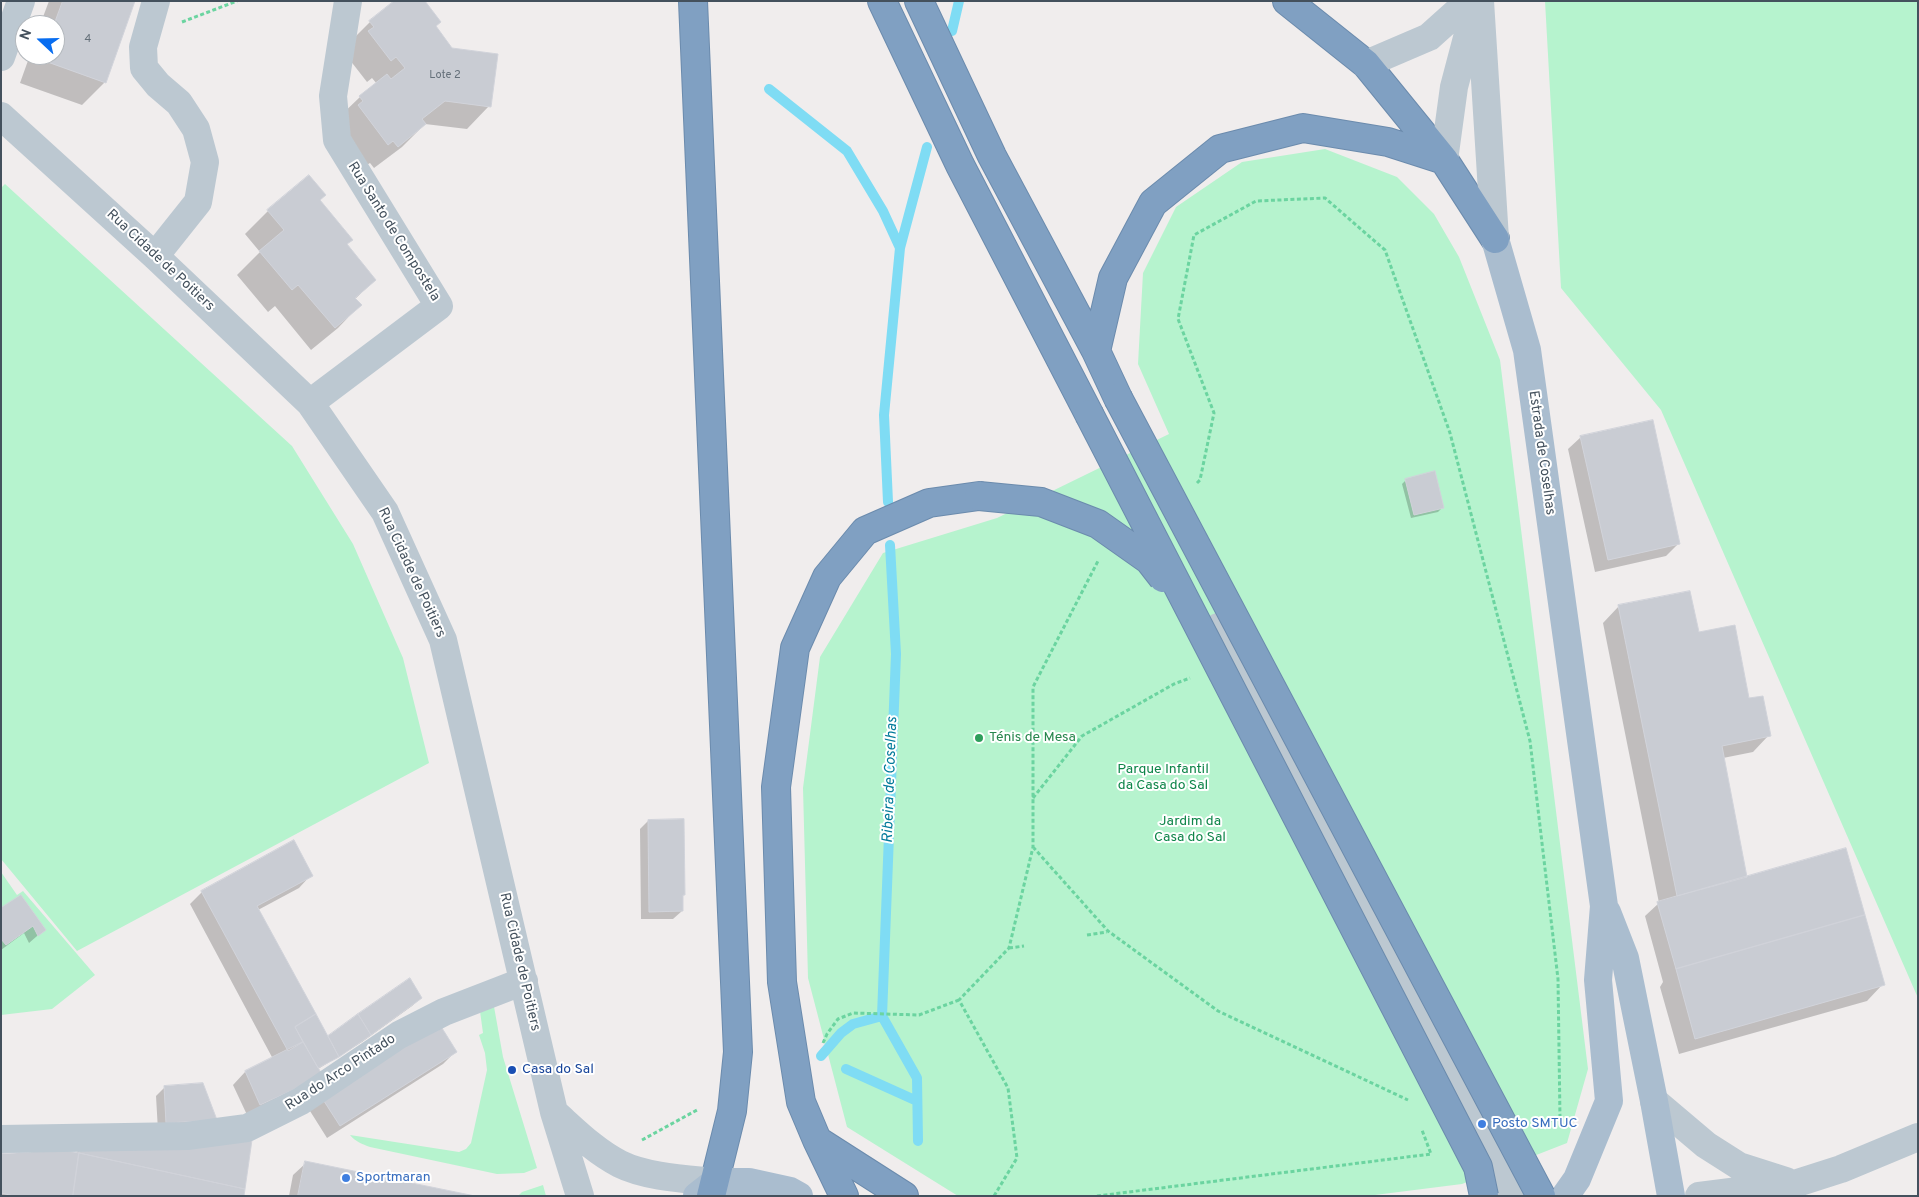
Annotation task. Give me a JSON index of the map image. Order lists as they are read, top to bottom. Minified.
{"streets":{"main road":["Estrada de Coselhas"],"street":["Rua Santo de Compostela","Rua Cidade de Poitiers","Rua do Arco Pintado"]},"crossings":[["Rua Santo de Compostela","Rua Cidade de Poitiers"],["Rua Cidade de Poitiers","Rua do Arco Pintado"]],"water":["Ribeira de Coselhas"],"parks":["Parque Infantil da Casa do Sal","Jardim da Casa do Sal"],"places":["Ténis de Mesa","Casa do Sal","Posto SMTUC","Sportmaran"],"house_numbers":["4","Lote 2"],"north":"left"}
